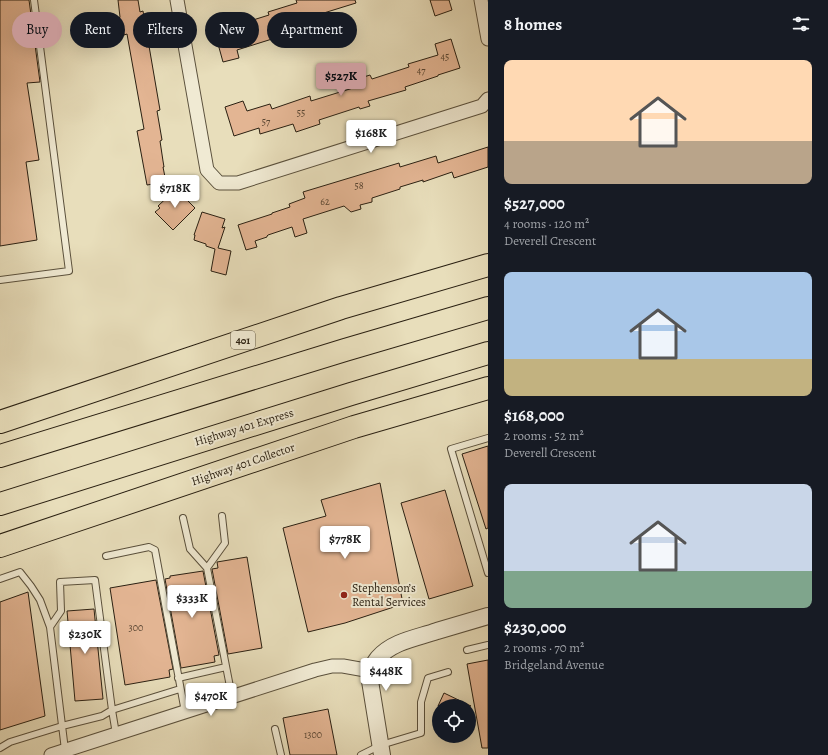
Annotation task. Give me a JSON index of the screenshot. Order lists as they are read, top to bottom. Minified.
{"streets":{"highway":["401","Highway 401 Express","Highway 401 Collector"]},"places":["Stephenson’s Rental Services"],"house_numbers":["45","47","55","57","58","62","300","1300"],"page":{"heading":"8 homes","chip":["Buy","Rent","Filters","New","Apartment"],"list":[{"name":"$527,000","note":"4 rooms · 120 m² · Deverell Crescent"},{"name":"$168,000","note":"2 rooms · 52 m² · Deverell Crescent"},{"name":"$230,000","note":"2 rooms · 70 m² · Bridgeland Avenue"}],"price":["$527K","$168K","$718K","$778K","$333K","$230K","$448K","$470K"]}}
